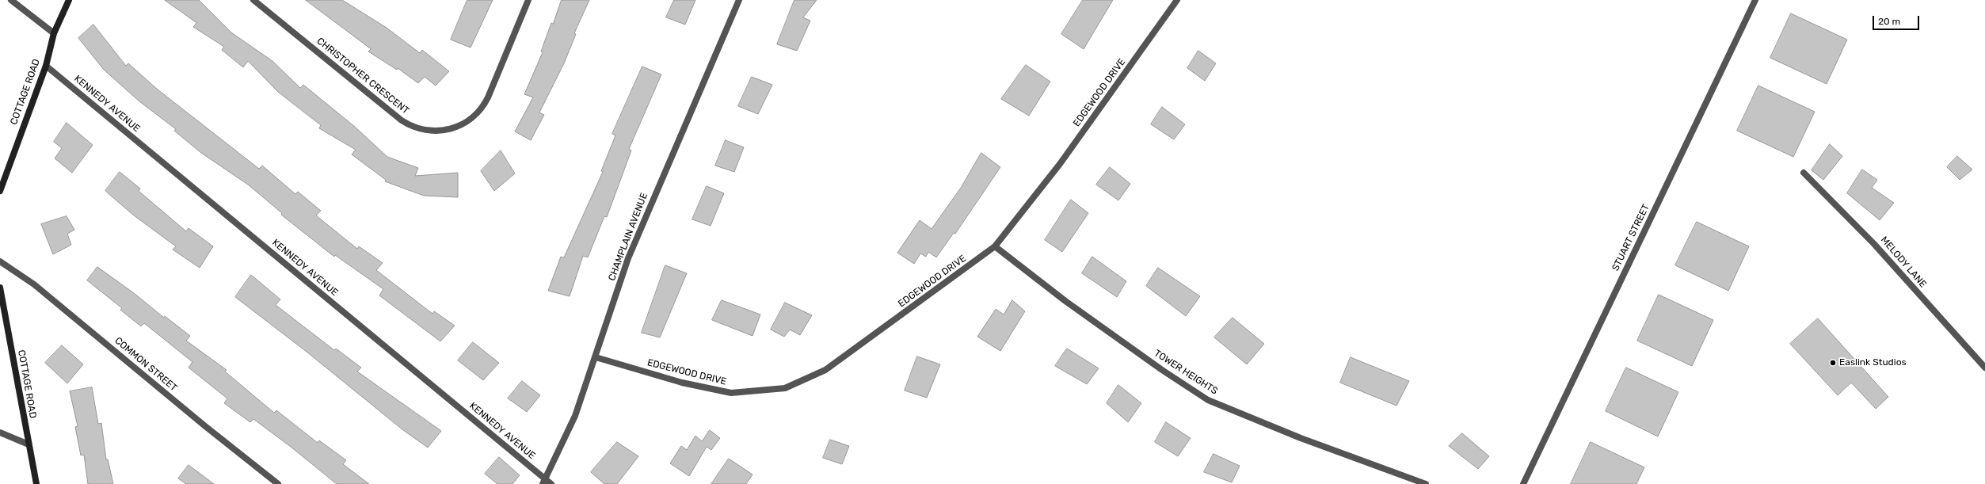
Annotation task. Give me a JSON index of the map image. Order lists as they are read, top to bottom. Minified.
{"streets":{"main road":["COTTAGE ROAD"],"street":["CHRISTOPHER CRESCENT","EDGEWOOD DRIVE","KENNEDY AVENUE","CHAMPLAIN AVENUE","STUART STREET","MELODY LANE","COMMON STREET","TOWER HEIGHTS"]},"crossings":[["COTTAGE ROAD","KENNEDY AVENUE"],["EDGEWOOD DRIVE","CHAMPLAIN AVENUE"],["EDGEWOOD DRIVE","TOWER HEIGHTS"],["KENNEDY AVENUE","CHAMPLAIN AVENUE"]],"places":["Easlink Studios"],"scale_bar":"20 m"}
